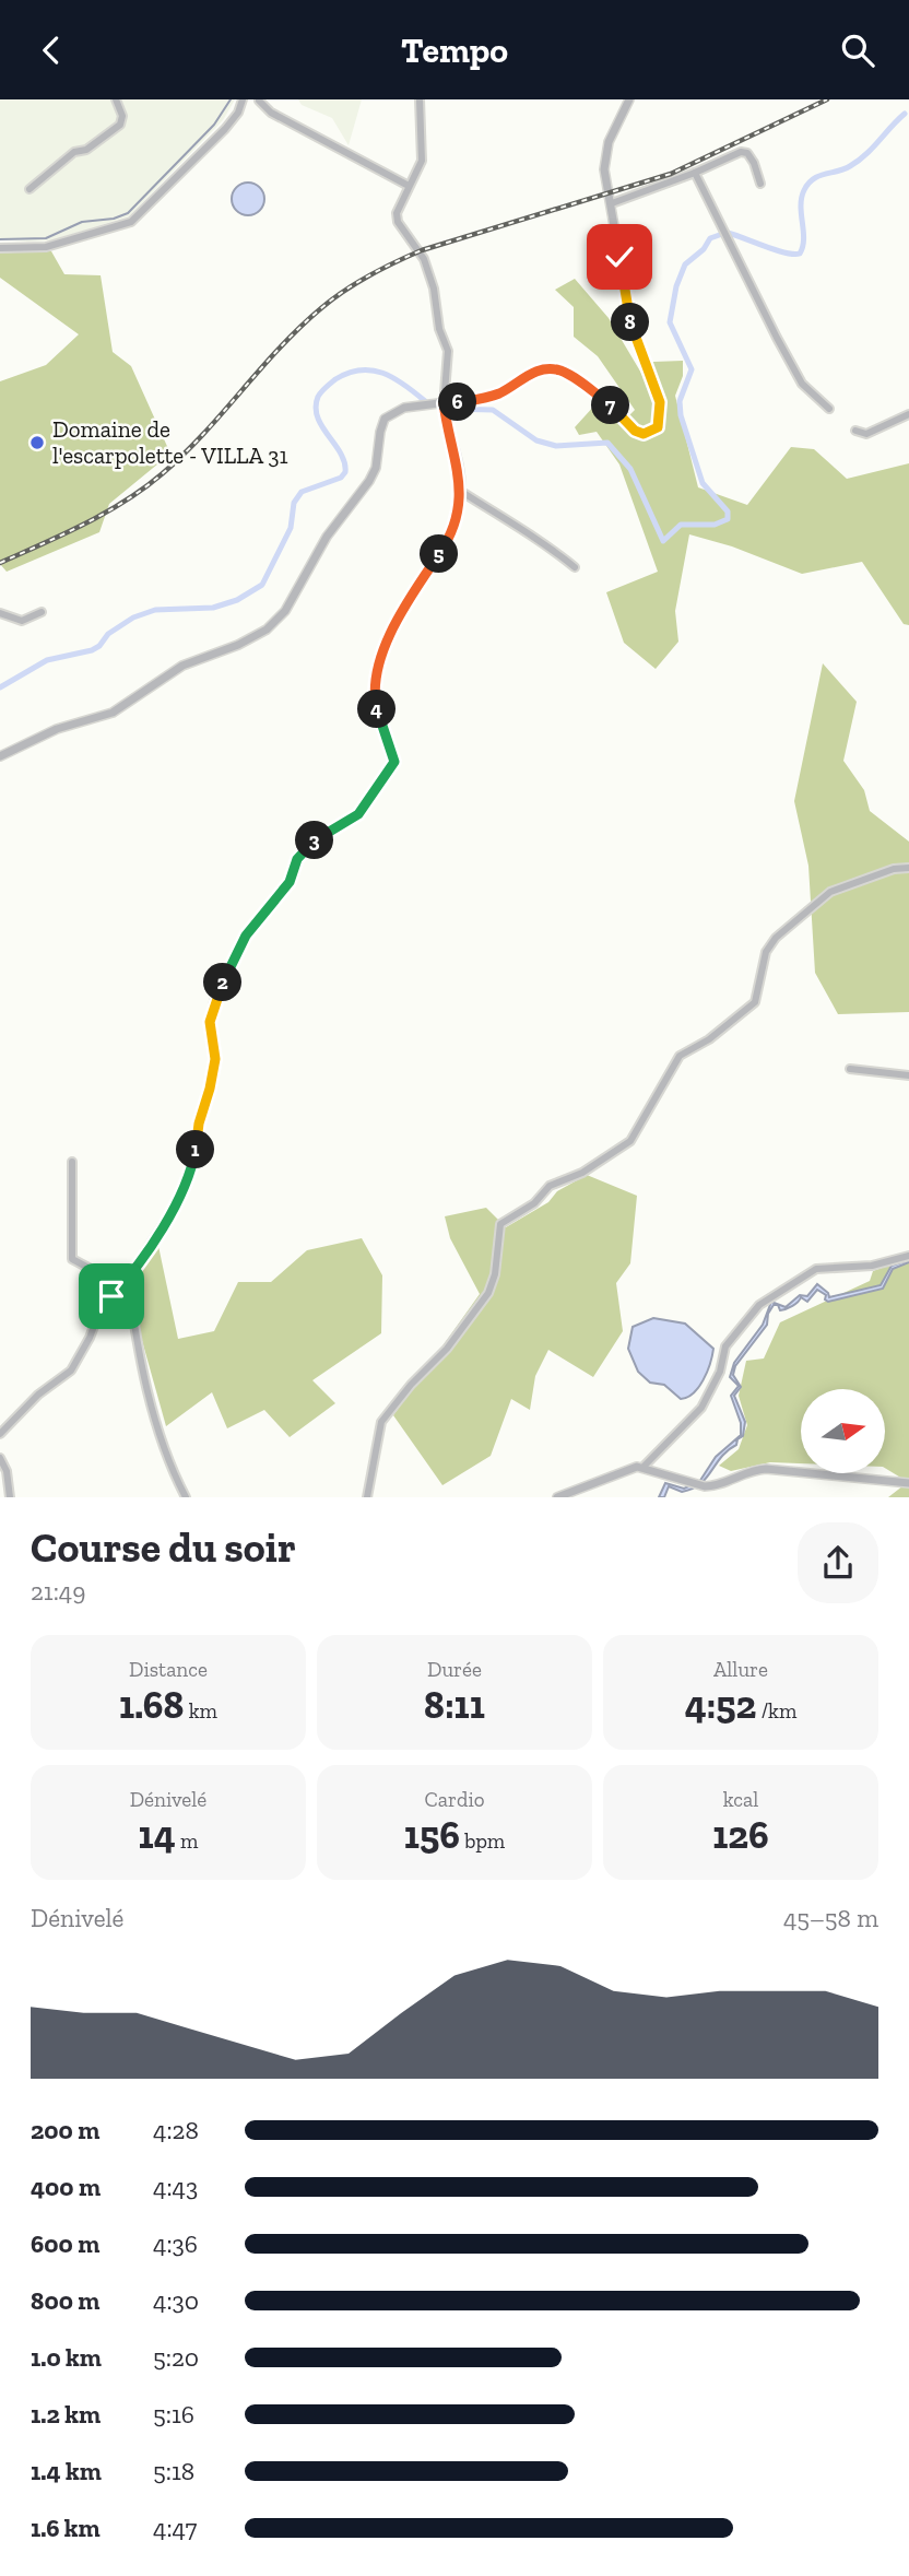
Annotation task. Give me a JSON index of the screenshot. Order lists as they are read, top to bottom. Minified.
{"places":["Domaine de l'escarpolette - VILLA 31"],"north":"right","page":{"header":"Tempo","pins":["8","6","7","5","4","3","2","1"],"heading":["Course du soir","21:49"],"stats":[["Distance","1.68 km"],["Durée","8:11"],["Allure","4:52 /km"],["Dénivelé","14 m"],["Cardio","156 bpm"],["kcal","126"]],"chart":["Dénivelé","45–58 m"],"list":[{"name":"200 m","note":"4:28"},{"name":"400 m","note":"4:43"},{"name":"600 m","note":"4:36"},{"name":"800 m","note":"4:30"},{"name":"1.0 km","note":"5:20"},{"name":"1.2 km","note":"5:16"},{"name":"1.4 km","note":"5:18"},{"name":"1.6 km","note":"4:47"}]}}
